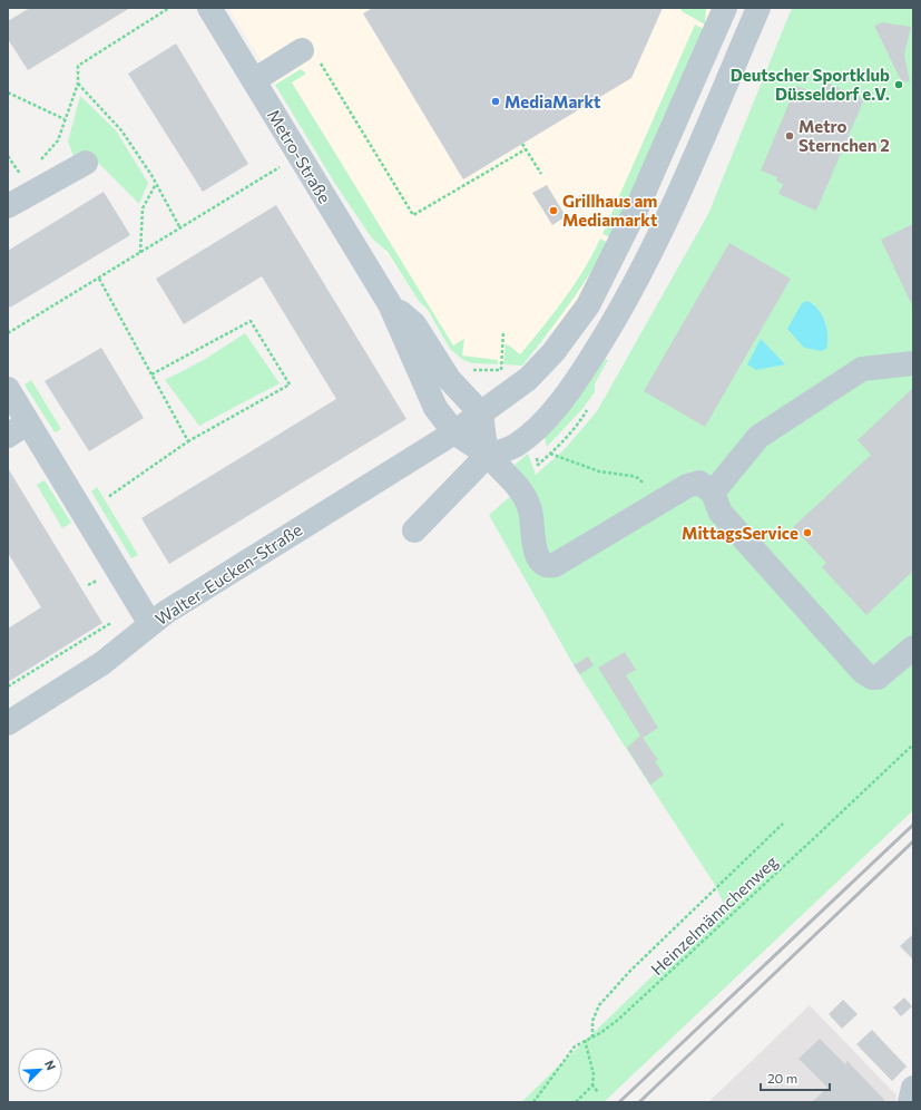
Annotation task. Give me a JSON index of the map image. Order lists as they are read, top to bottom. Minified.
{"streets":{"street":["Metro-Straße","Walter-Eucken-Straße"],"path":["Heinzelmännchenweg"]},"crossings":[["Metro-Straße","Walter-Eucken-Straße"]],"places":["Deutscher Sportklub Düsseldorf e.V.","MediaMarkt","Metro Sternchen 2","Grillhaus am Mediamarkt","MittagsService"],"scale_bar":"20 m","north":"top right"}
